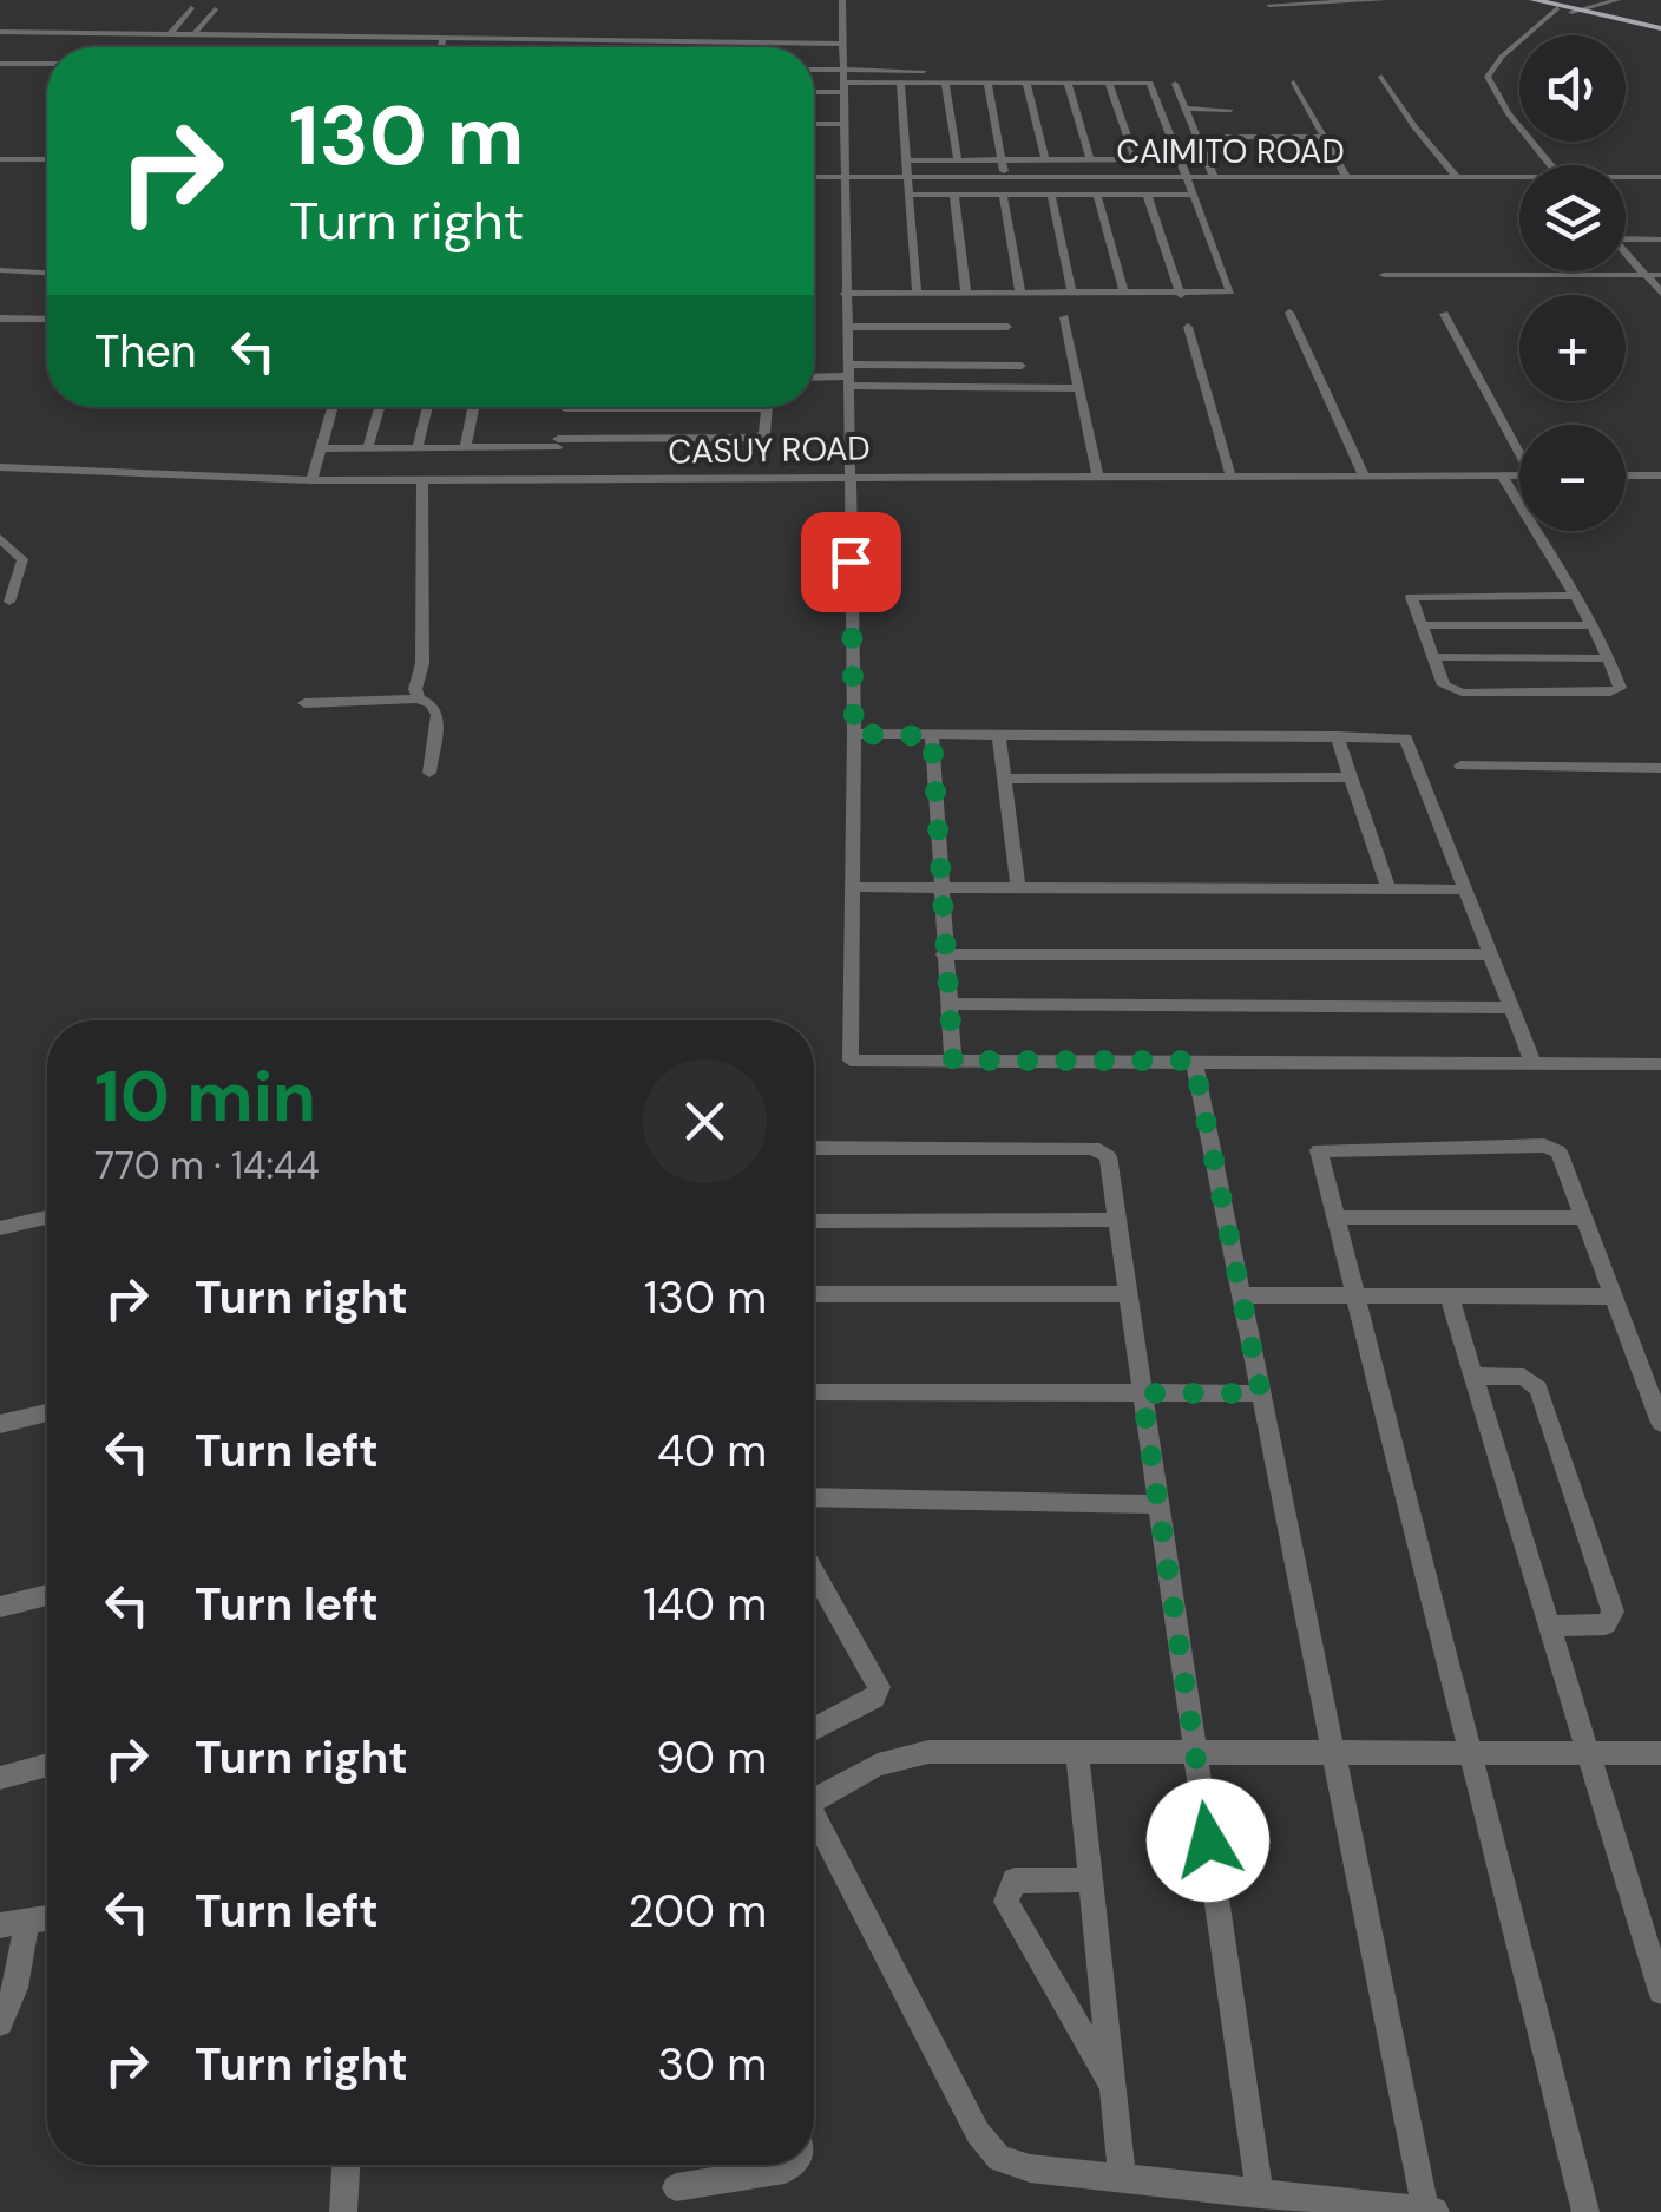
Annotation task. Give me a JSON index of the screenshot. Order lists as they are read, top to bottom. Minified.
{"streets":{"street":["CAIMITO ROAD","CASUY ROAD"]},"page":{"map_buttons":["+","−"],"turn":["130 m","Turn right"],"then":"Then","heading":["10 min","770 m · 14:44"],"list":[{"name":"Turn right","value":"130 m"},{"name":"Turn left","value":"40 m"},{"name":"Turn left","value":"140 m"},{"name":"Turn right","value":"90 m"},{"name":"Turn left","value":"200 m"},{"name":"Turn right","value":"30 m"}]}}
